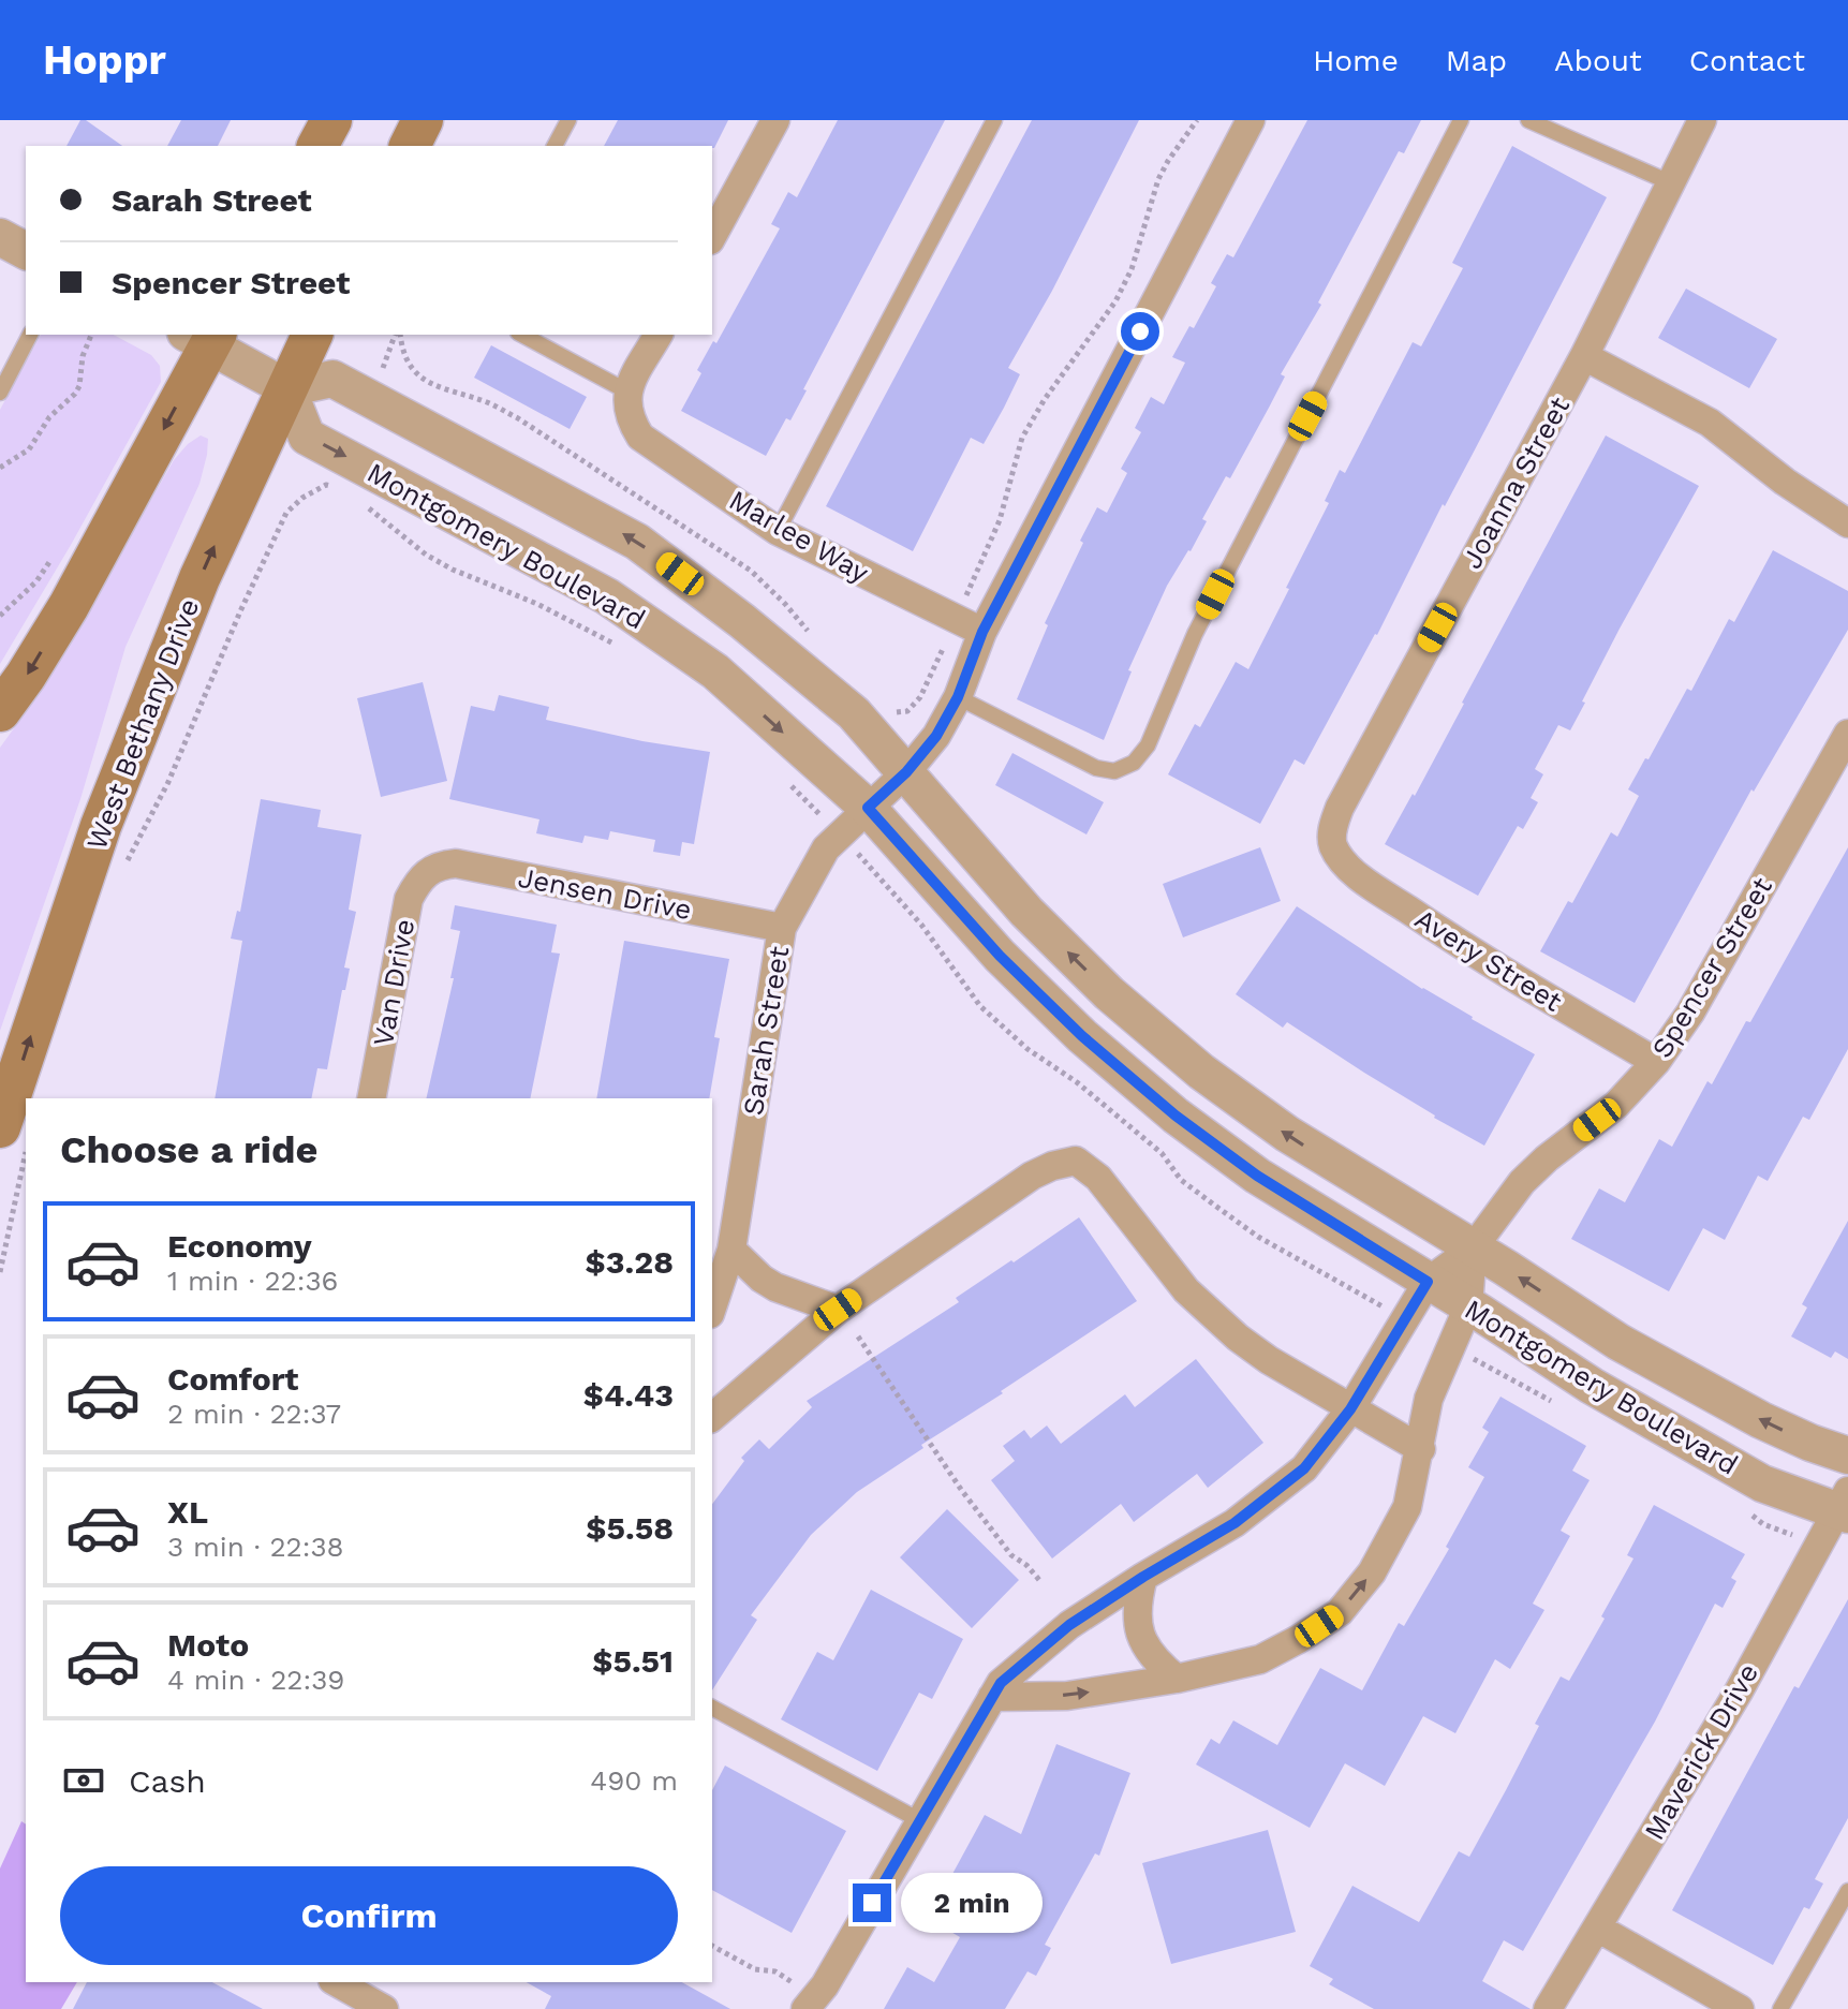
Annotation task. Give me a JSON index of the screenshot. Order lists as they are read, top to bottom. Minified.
{"streets":{"main road":["West Bethany Drive"],"street":["Joanna Street","Marlee Way","Montgomery Boulevard","Jensen Drive","Avery Street","Spencer Street","Van Drive","Sarah Street","Maverick Drive"]},"crossings":[["Joanna Street","Avery Street"],["Marlee Way","Sarah Street"],["Montgomery Boulevard","West Bethany Drive"],["Montgomery Boulevard","Spencer Street"],["Montgomery Boulevard","Sarah Street"],["Montgomery Boulevard","Maverick Drive"],["Jensen Drive","Van Drive"],["Jensen Drive","Sarah Street"],["Avery Street","Spencer Street"]],"page":{"header":"Hoppr","nav":["Home","Map","About","Contact"],"banner":["Sarah Street","Spencer Street"],"heading":"Choose a ride","list":[{"name":"Economy","note":"1 min · 22:36","value":"$3.28"},{"name":"Comfort","note":"2 min · 22:37","value":"$4.43"},{"name":"XL","note":"3 min · 22:38","value":"$5.58"},{"name":"Moto","note":"4 min · 22:39","value":"$5.51"}],"pay":["Cash","490 m"],"buttons":"Confirm","bubble":"2 min"}}
